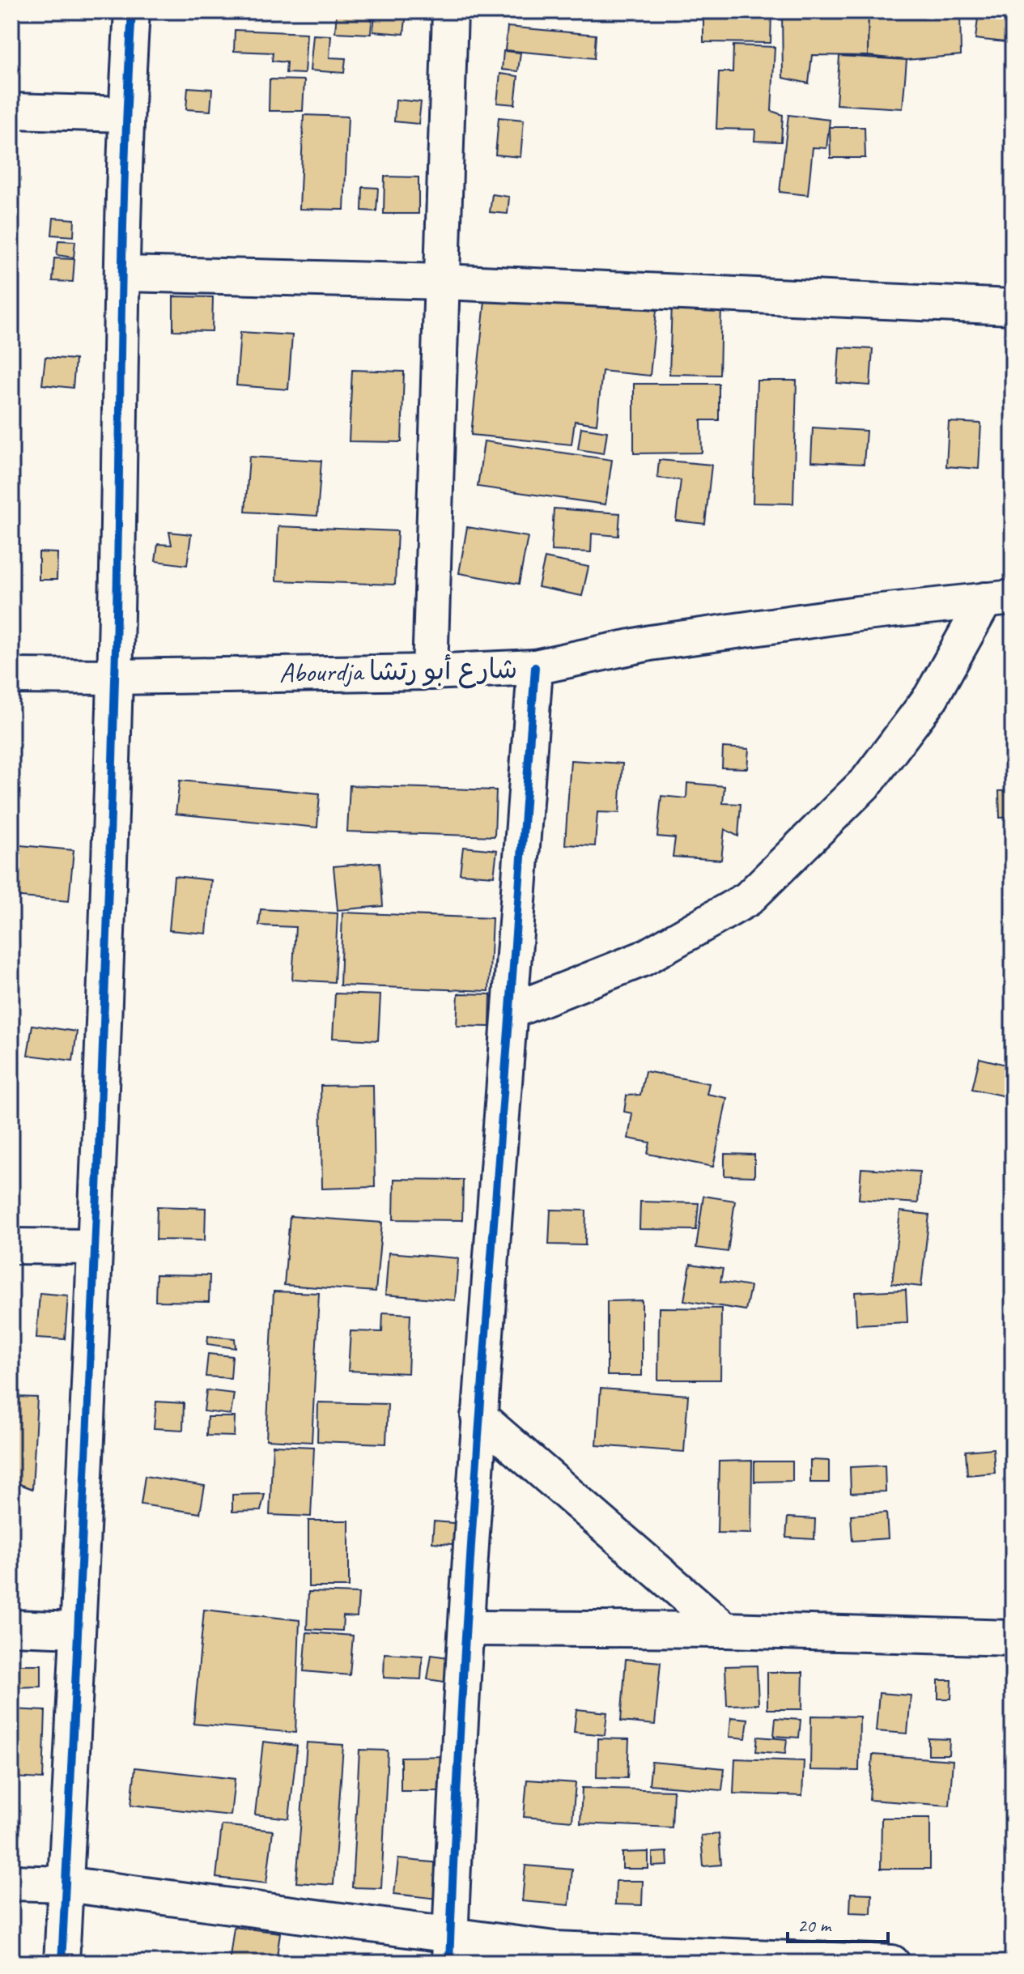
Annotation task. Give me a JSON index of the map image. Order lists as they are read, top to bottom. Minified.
{"streets":{"street":["Abourdja شارع أبو رتشا"]},"scale_bar":"20 m"}
